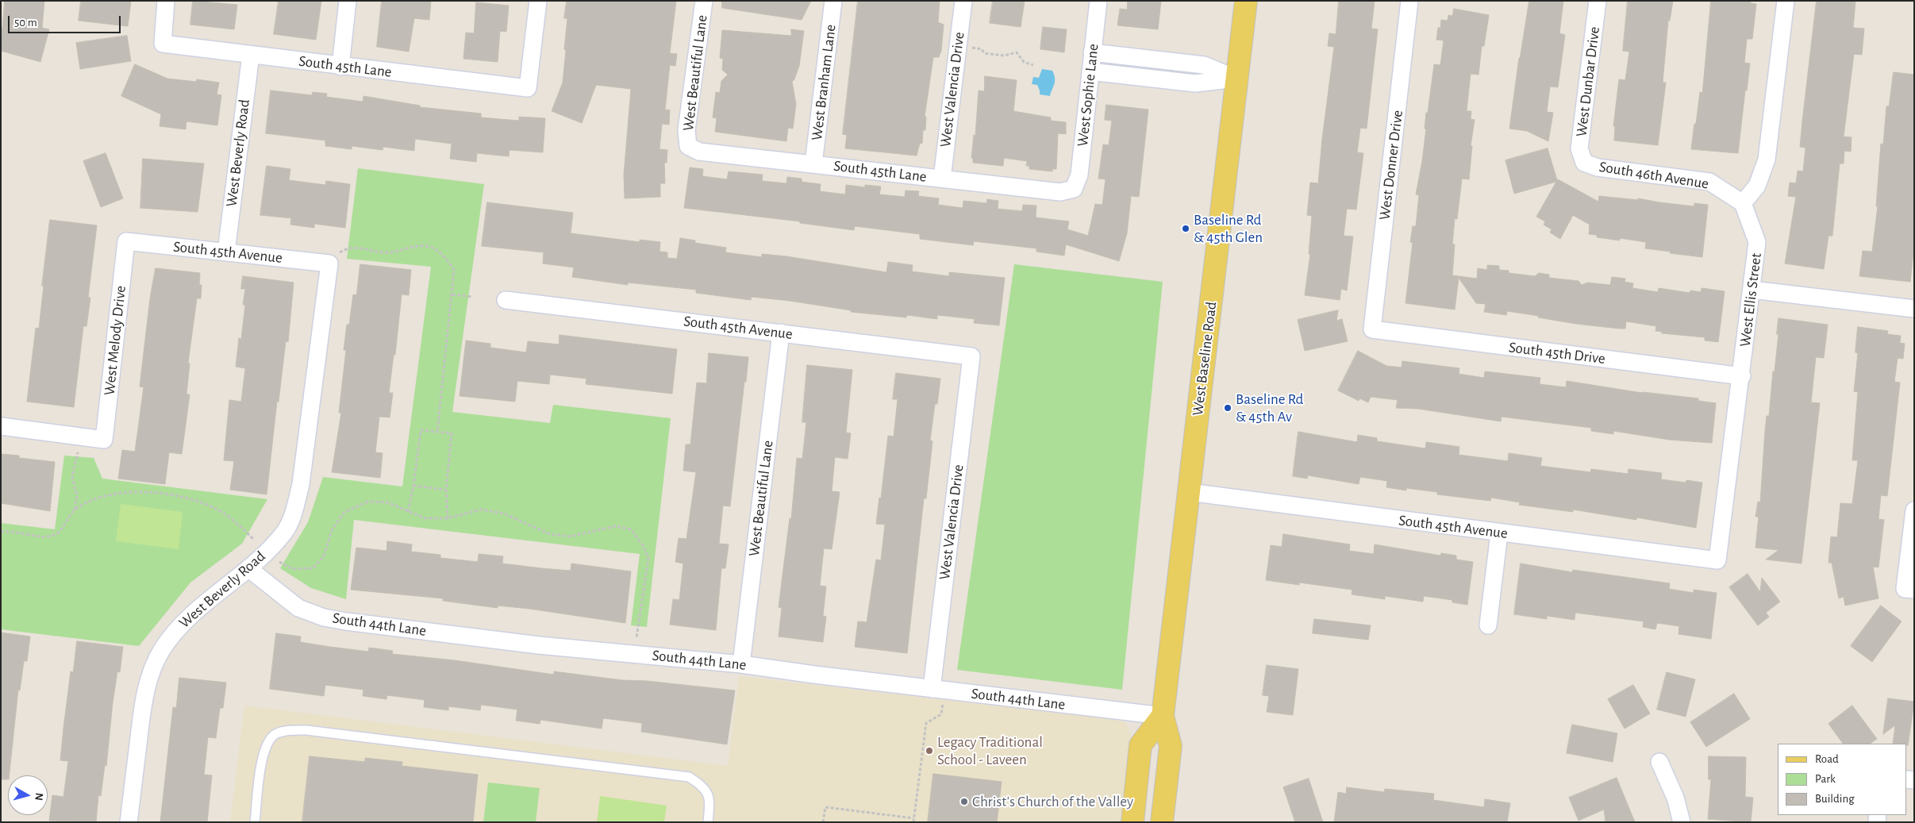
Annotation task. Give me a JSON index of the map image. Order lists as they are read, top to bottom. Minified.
{"streets":{"main road":["West Baseline Road"],"street":["South 45th Lane","West Beautiful Lane","West Dunbar Drive","West Branham Lane","West Valencia Drive","West Sophie Lane","West Beverly Road","West Donner Drive","South 46th Avenue","South 45th Avenue","West Ellis Street","West Melody Drive","South 45th Drive","South 44th Lane"]},"crossings":[["South 45th Lane","West Beautiful Lane"],["South 45th Lane","West Branham Lane"],["South 45th Lane","West Valencia Drive"],["South 45th Lane","West Sophie Lane"],["South 45th Lane","West Beverly Road"],["West Beautiful Lane","South 45th Avenue"],["West Beautiful Lane","South 44th Lane"],["West Dunbar Drive","South 46th Avenue"],["West Valencia Drive","South 45th Avenue"],["West Valencia Drive","South 44th Lane"],["West Beverly Road","South 45th Avenue"],["West Beverly Road","South 44th Lane"],["West Donner Drive","South 45th Drive"],["South 46th Avenue","West Ellis Street"],["South 45th Avenue","West Ellis Street"],["South 45th Avenue","West Melody Drive"],["South 45th Avenue","West Baseline Road"],["West Ellis Street","South 45th Drive"],["West Baseline Road","South 44th Lane"]],"places":["Baseline Rd & 45th Glen","Baseline Rd & 45th Av","Legacy Traditional School - Laveen","Christ's Church of the Valley"],"legend":["Road","Park","Building"],"scale_bar":"50 m","north":"right"}
